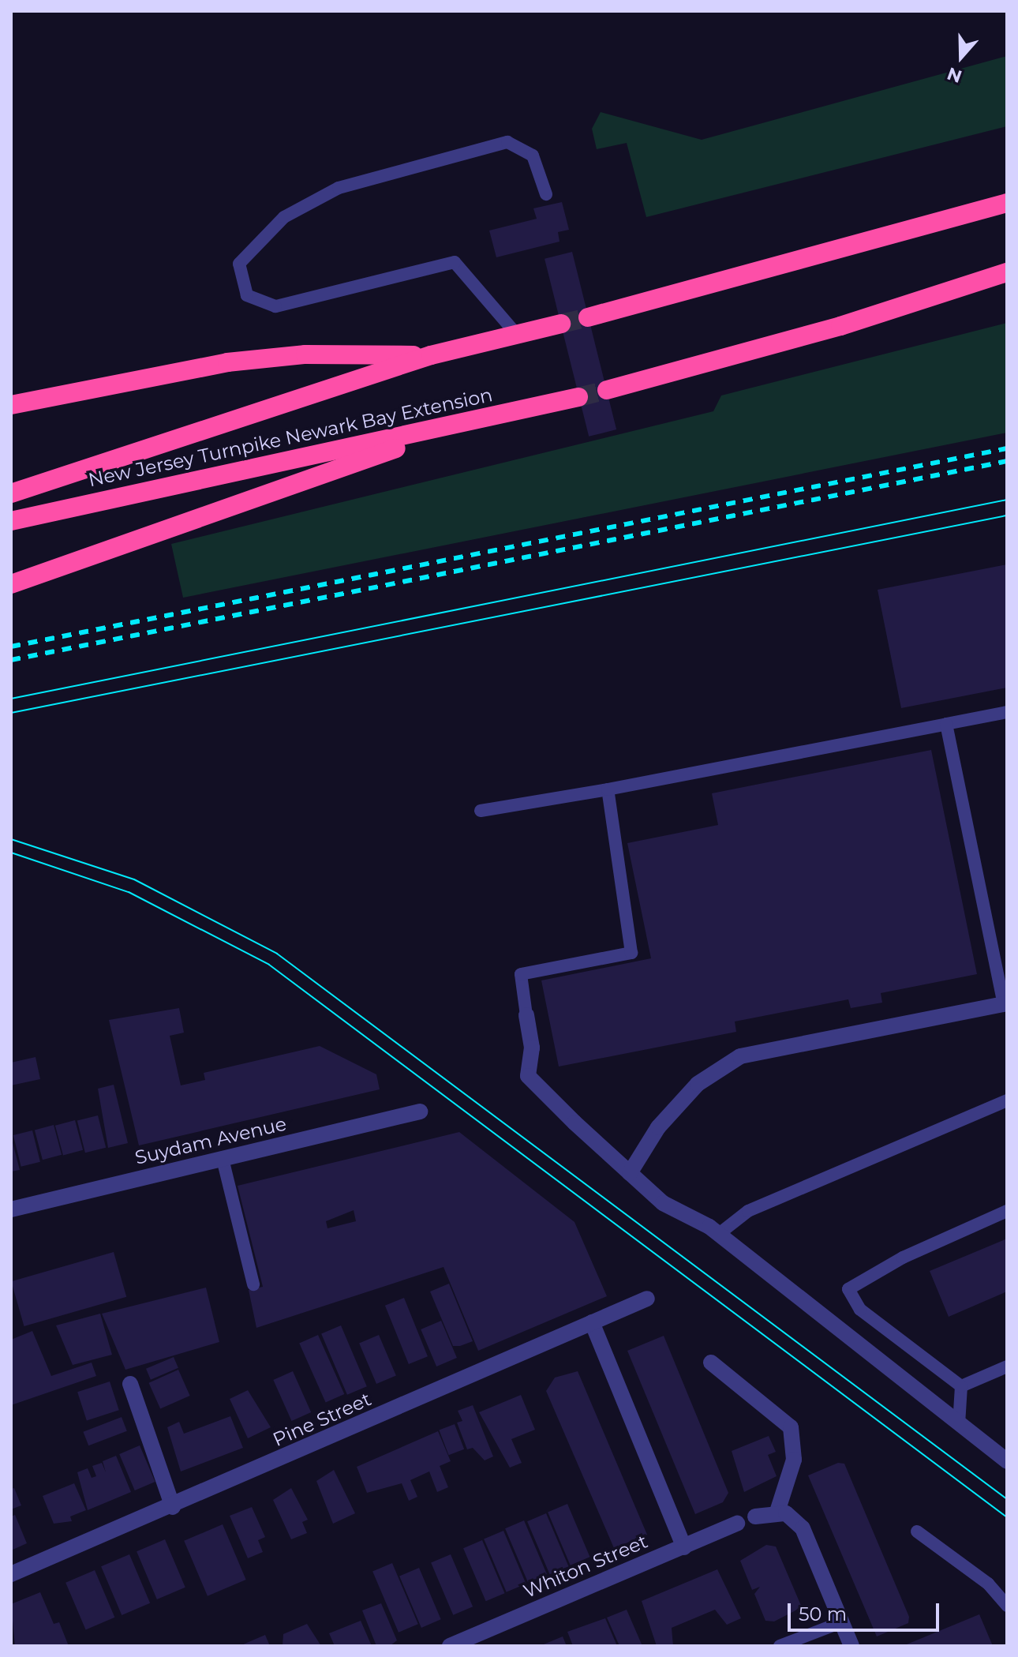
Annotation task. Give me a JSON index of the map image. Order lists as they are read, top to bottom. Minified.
{"streets":{"highway":["New Jersey Turnpike Newark Bay Extension"],"street":["Suydam Avenue","Pine Street","Whiton Street"]},"scale_bar":"50 m","north":"bottom"}
